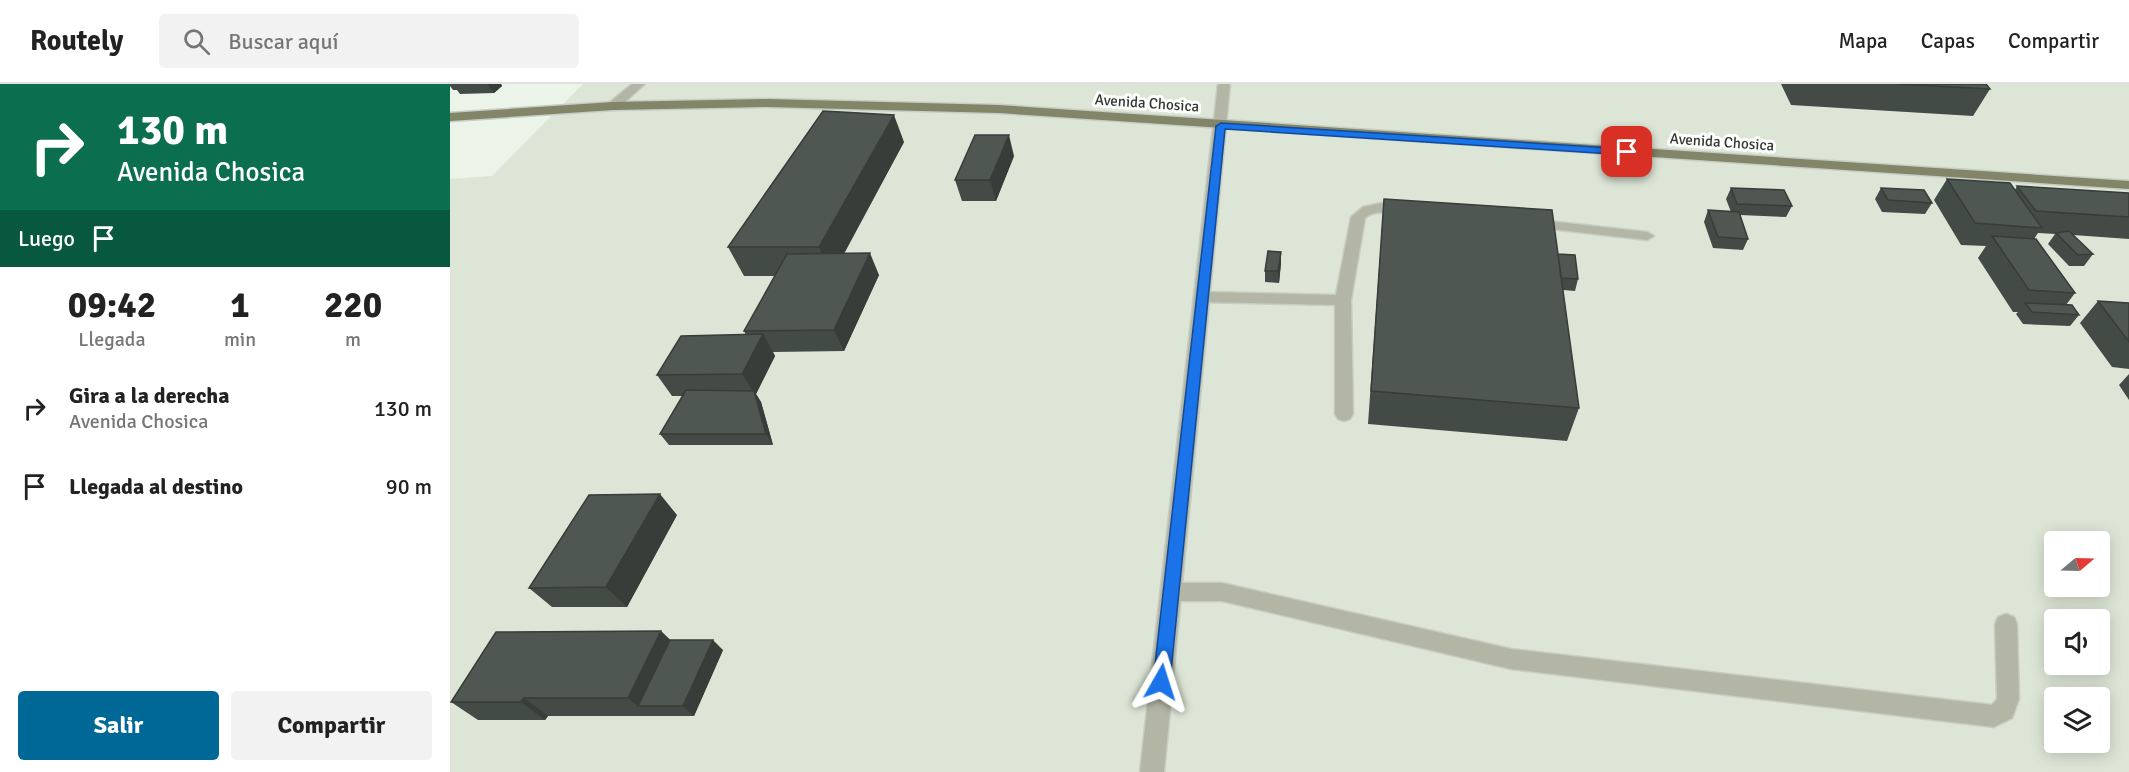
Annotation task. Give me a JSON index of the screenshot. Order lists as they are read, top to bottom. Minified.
{"streets":{"main road":["Avenida Chosica"]},"north":"right","page":{"header":"Routely","search":"Buscar aquí","nav":["Mapa","Capas","Compartir"],"turn":["130 m","Avenida Chosica"],"then":"Luego","eta":["09:42","Llegada","1","min","220","m"],"list":[{"name":"Gira a la derecha","note":"Avenida Chosica","value":"130 m"},{"name":"Llegada al destino","value":"90 m"}],"buttons":["Salir","Compartir"]}}
